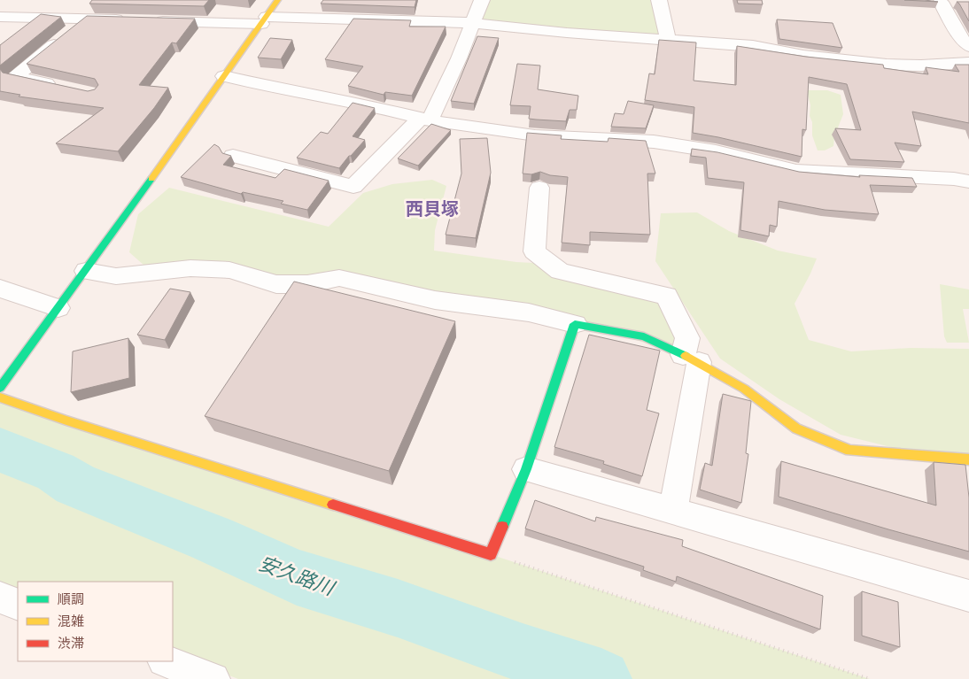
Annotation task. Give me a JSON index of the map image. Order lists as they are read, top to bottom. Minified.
{"districts":["西貝塚"],"water":["安久路川"],"legend":["順調","混雑","渋滞"]}
